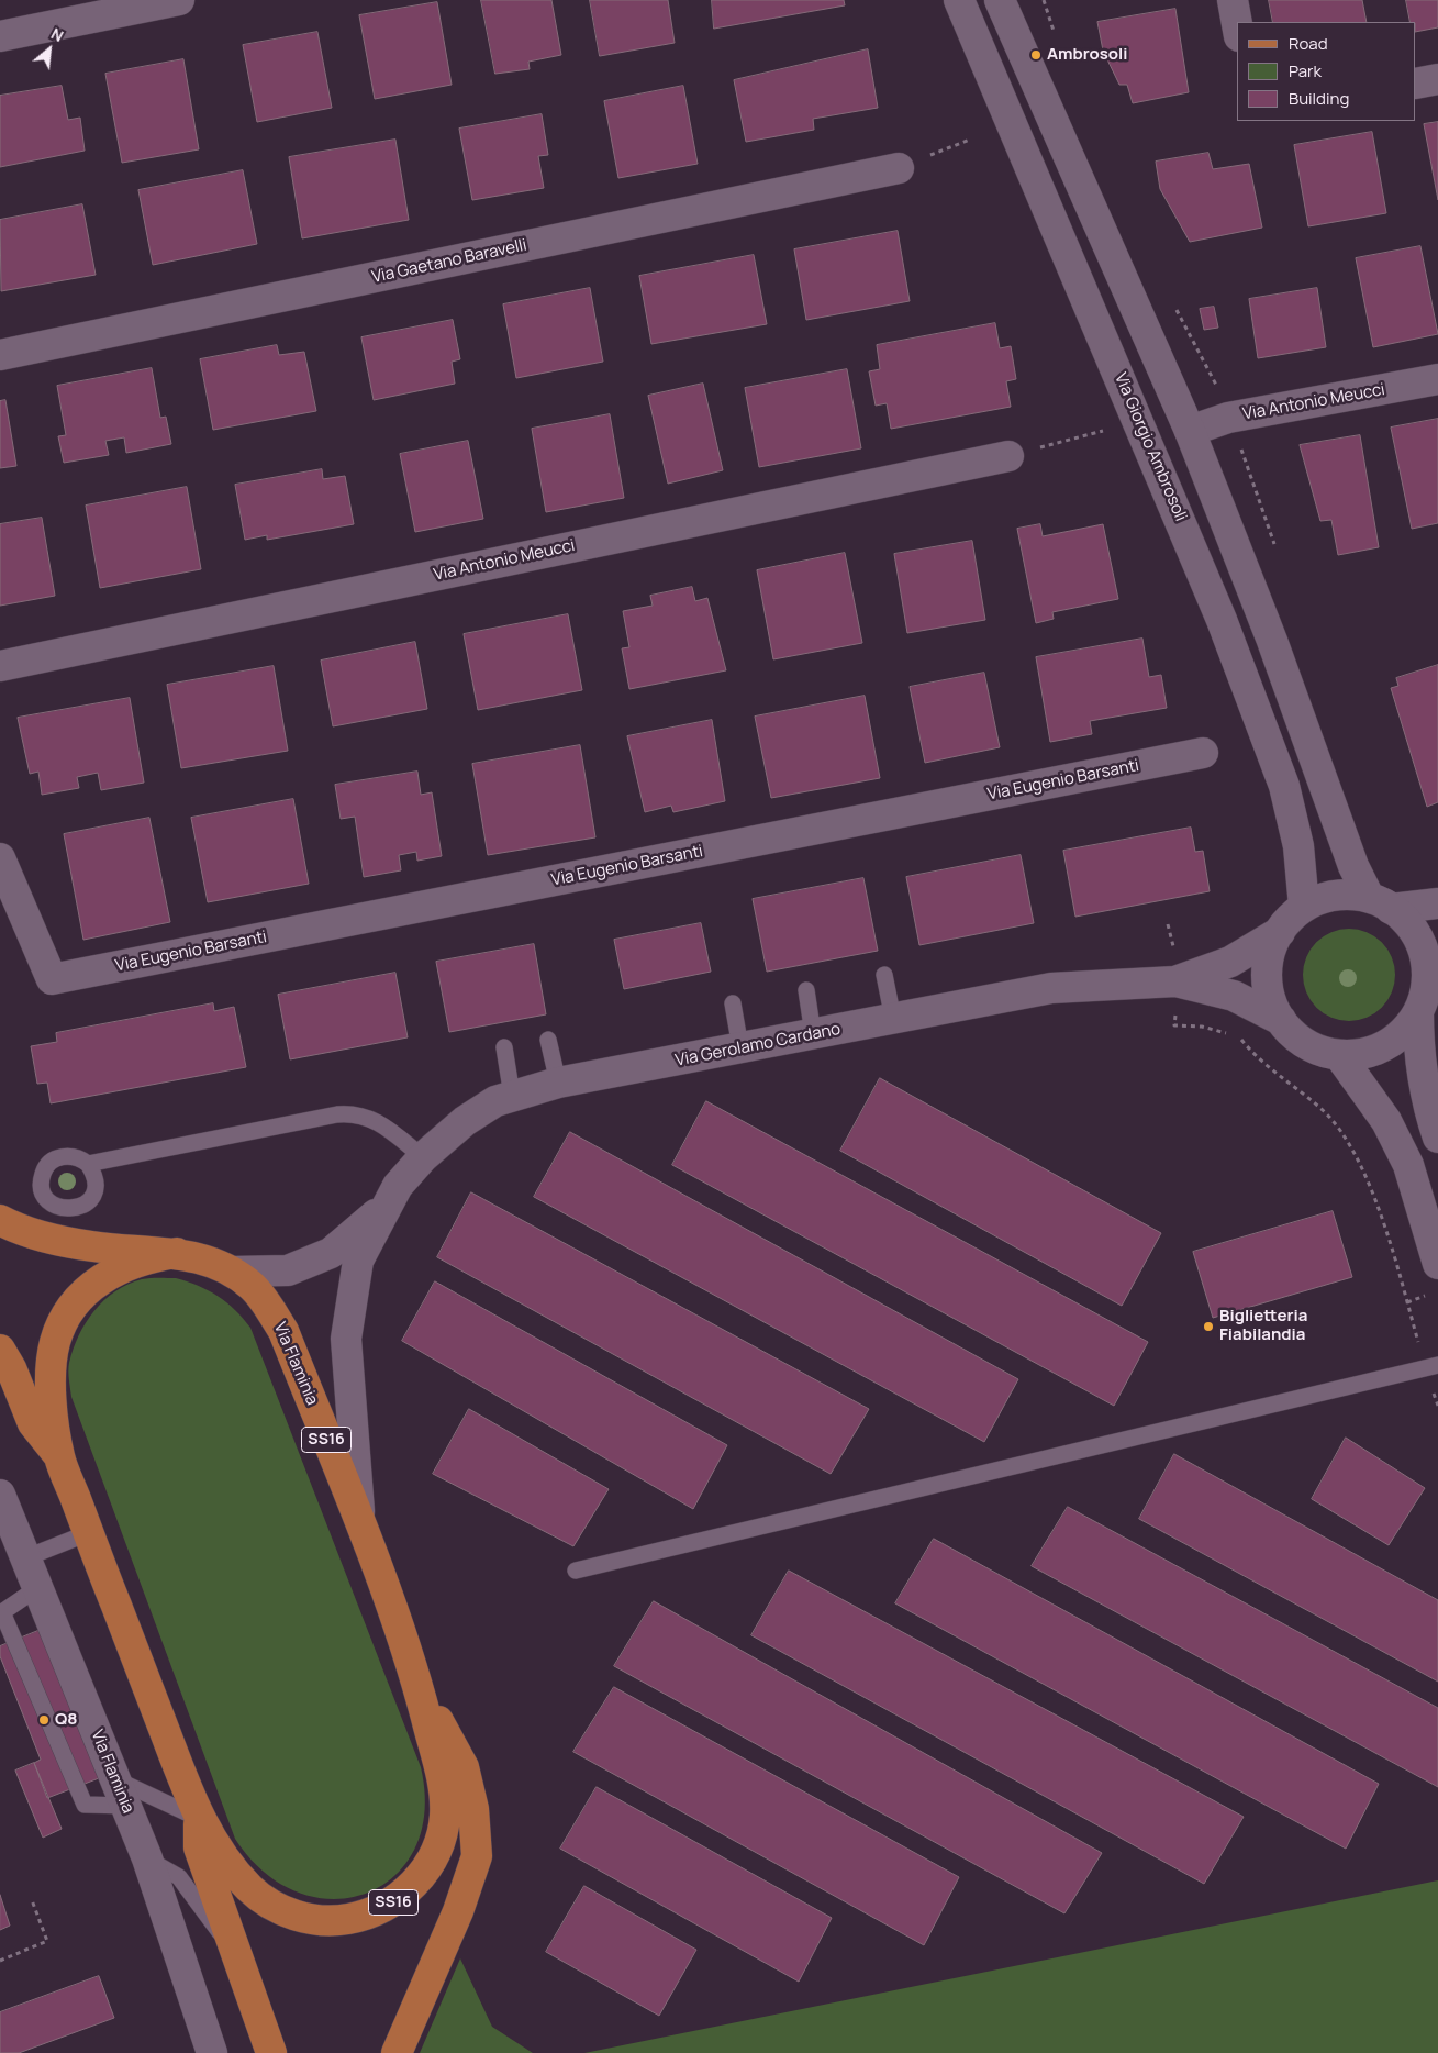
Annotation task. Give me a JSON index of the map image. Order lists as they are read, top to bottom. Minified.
{"streets":{"main road":["Via Gaetano Baravelli","Via Antonio Meucci","Via Giorgio Ambrosoli","Via Eugenio Barsanti","Via Gerolamo Cardano","Via Flaminia","SS16"]},"crossings":[["Via Giorgio Ambrosoli","Via Gerolamo Cardano"],["Via Gerolamo Cardano","Via Flaminia"]],"places":["Ambrosoli","Biglietteria Fiabilandia","Q8"],"legend":["Road","Park","Building"],"north":"top right"}
